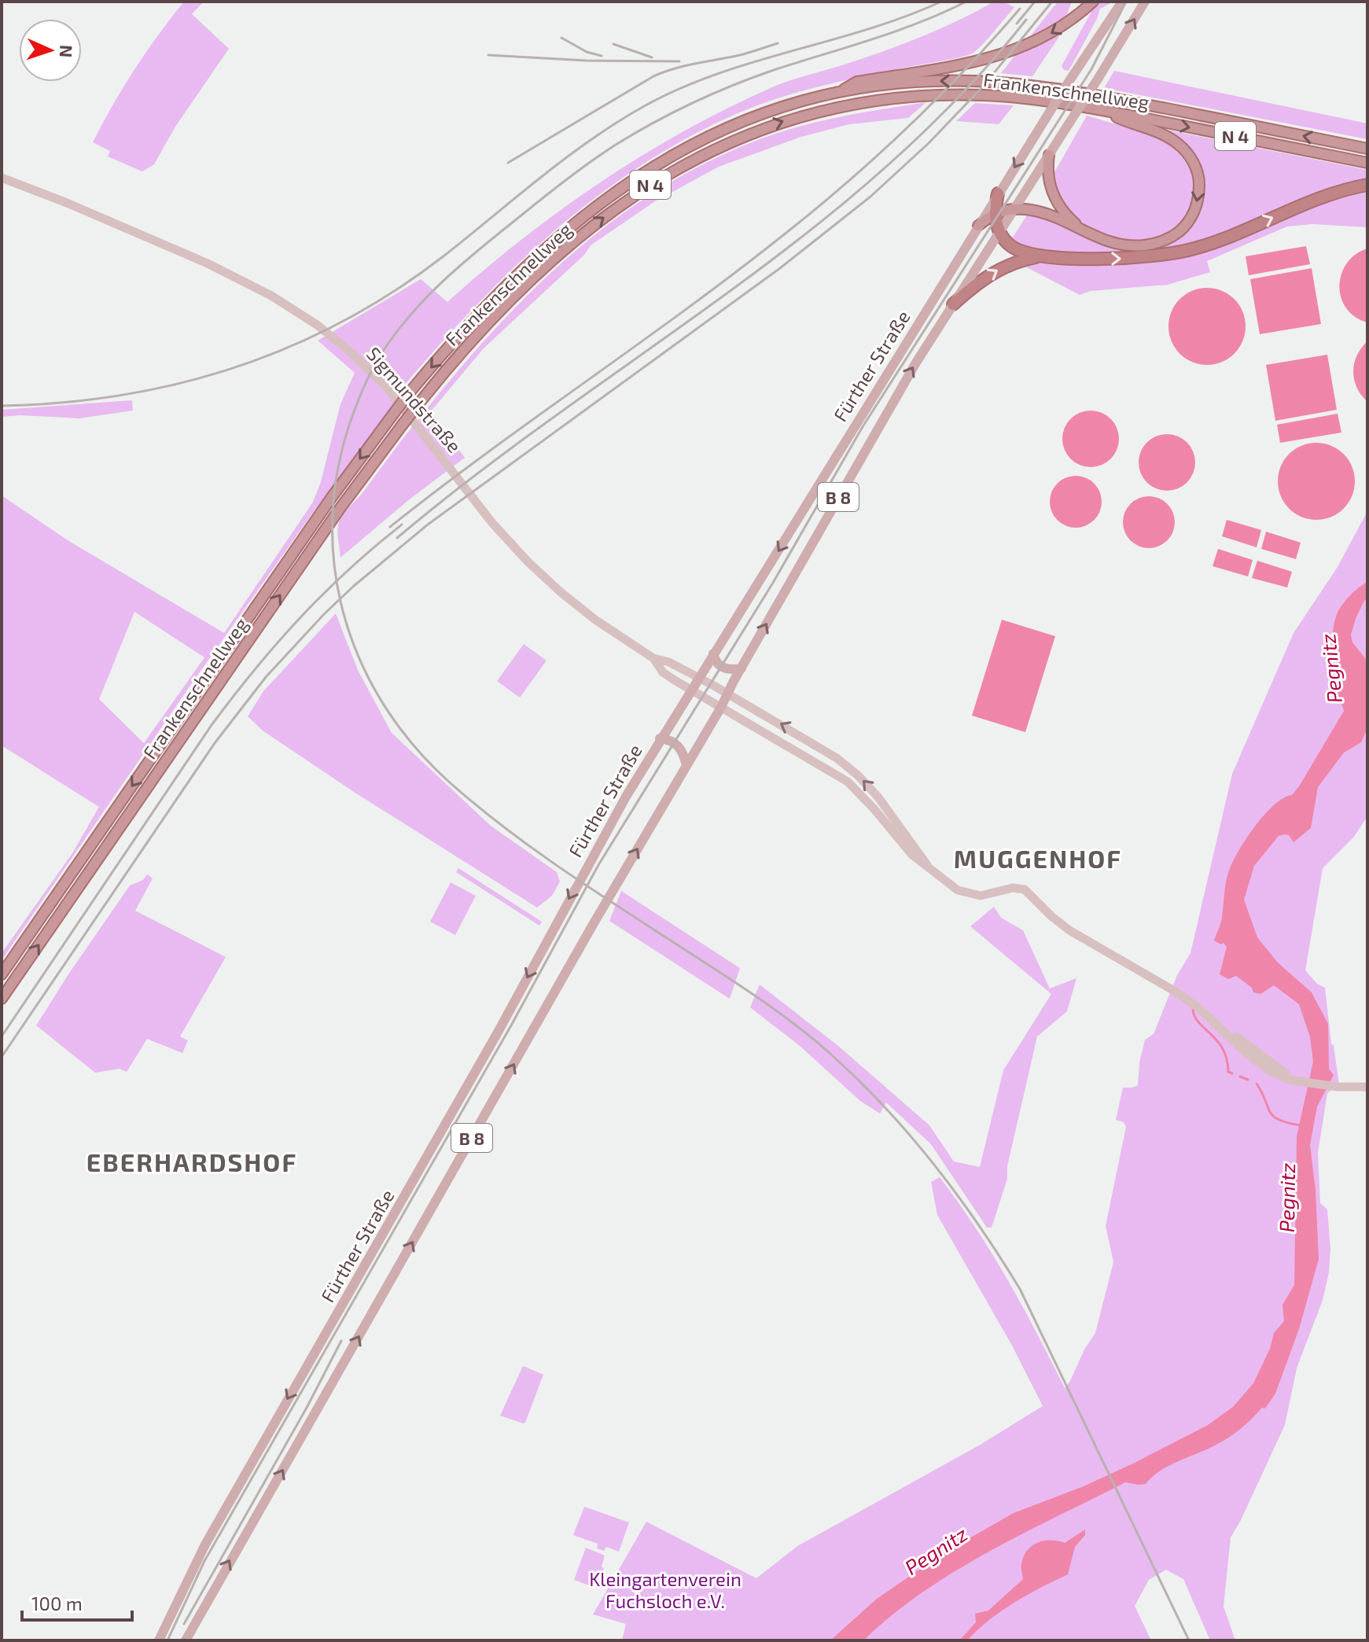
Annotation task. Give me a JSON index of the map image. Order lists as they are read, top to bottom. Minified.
{"streets":{"highway":["Frankenschnellweg","N 4"],"main road":["Fürther Straße","Sigmundstraße","B 8"]},"crossings":[["Fürther Straße","Sigmundstraße"]],"districts":["MUGGENHOF","EBERHARDSHOF"],"water":["Pegnitz"],"parks":["Kleingartenverein Fuchsloch e.V."],"scale_bar":"100 m","north":"right"}
